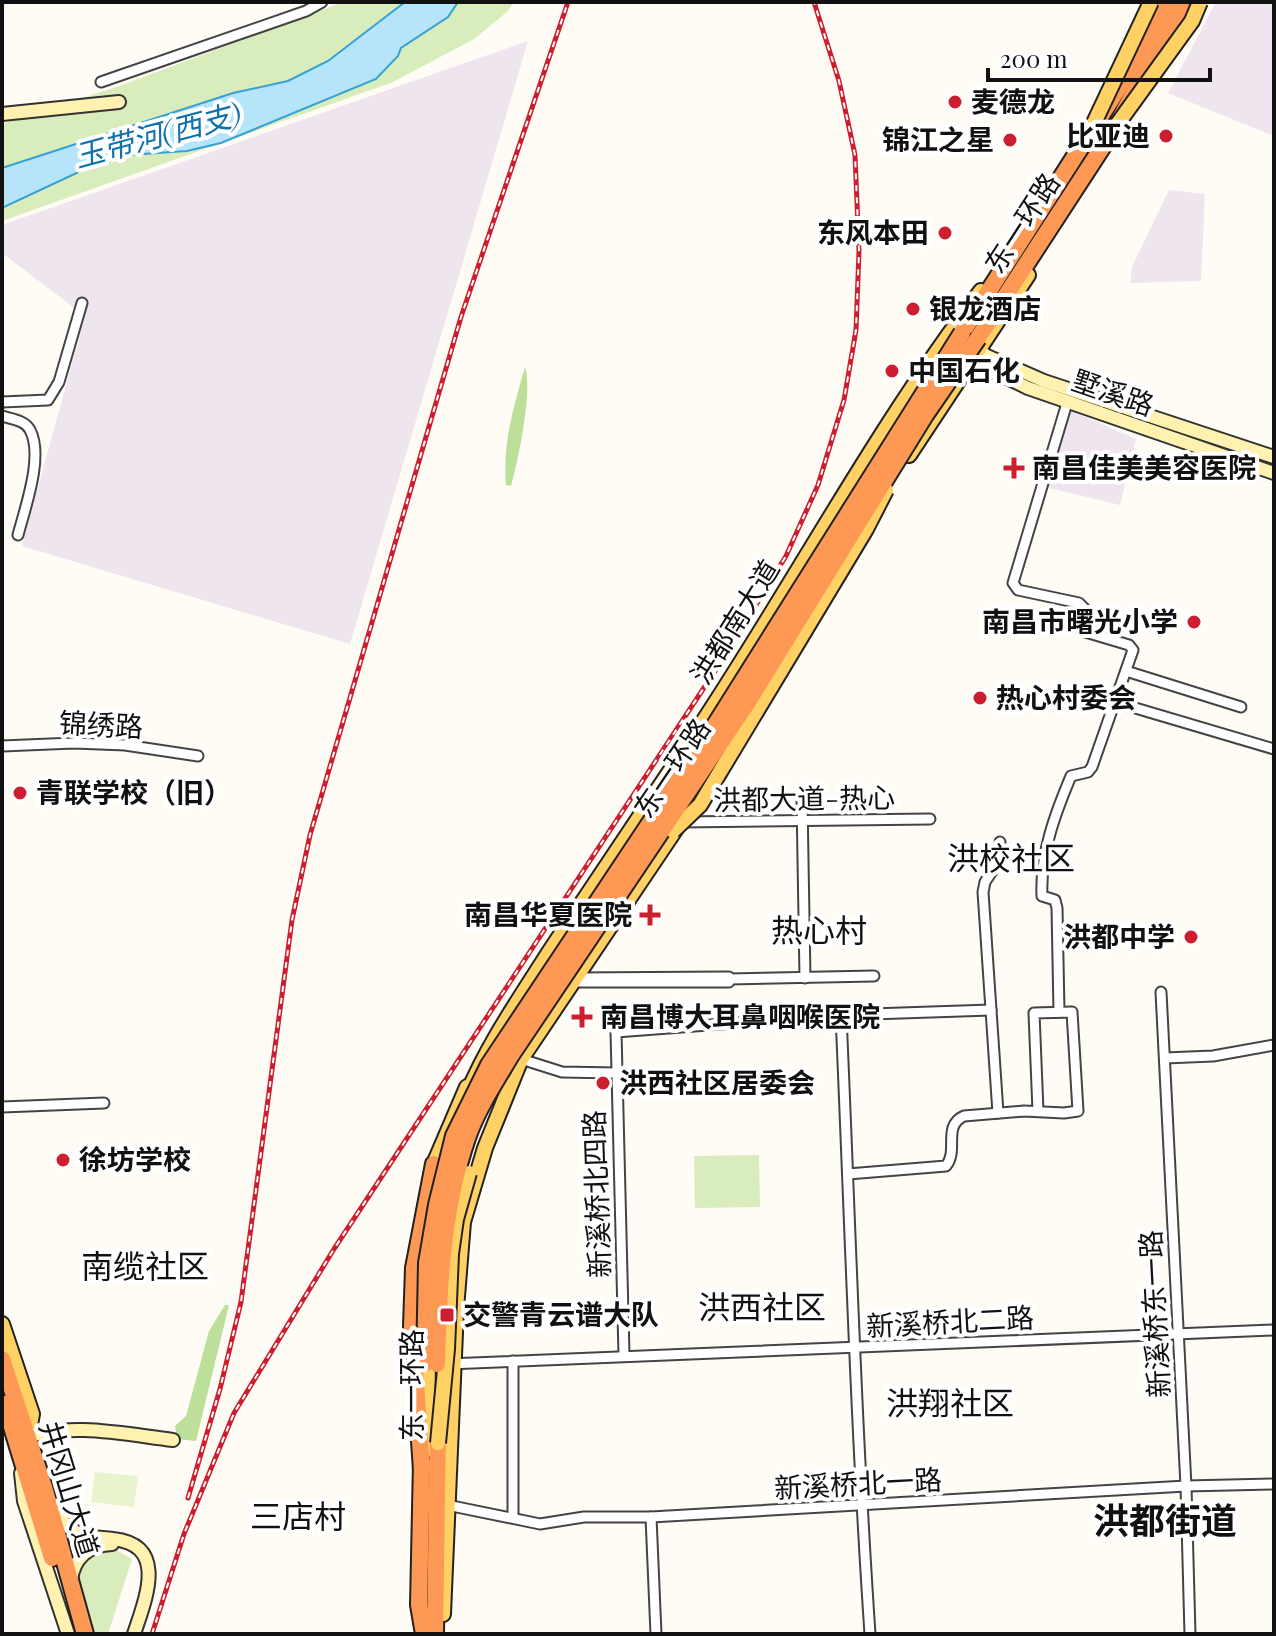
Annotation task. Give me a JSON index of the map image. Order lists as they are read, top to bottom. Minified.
{"streets":{"highway":["东一环路","井冈山大道"],"main road":["洪都南大道"],"street":["墅溪路","锦绣路","洪都大道-热心","新溪桥北四路","新溪桥东一路","新溪桥北二路","新溪桥北一路"]},"crossings":[["东一环路","洪都南大道"],["东一环路","新溪桥北二路"],["墅溪路","洪都南大道"],["洪都南大道","洪都大道-热心"],["洪都南大道","新溪桥北二路"],["洪都南大道","新溪桥北一路"],["新溪桥北四路","新溪桥北二路"],["新溪桥东一路","新溪桥北二路"],["新溪桥东一路","新溪桥北一路"]],"districts":["洪校社区","热心村","南缆社区","洪西社区","洪翔社区","三店村","洪都街道"],"water":["玉带河(西支)"],"places":{"other":["麦德龙","比亚迪","锦江之星","东风本田","银龙酒店","中国石化","南昌市曙光小学","热心村委会","青联学校（旧）","洪都中学","洪西社区居委会","徐坊学校"],"health":["南昌佳美美容医院","南昌华夏医院","南昌博大耳鼻咽喉医院"],"transit":["交警青云谱大队"]},"scale_bar":"200 m"}
